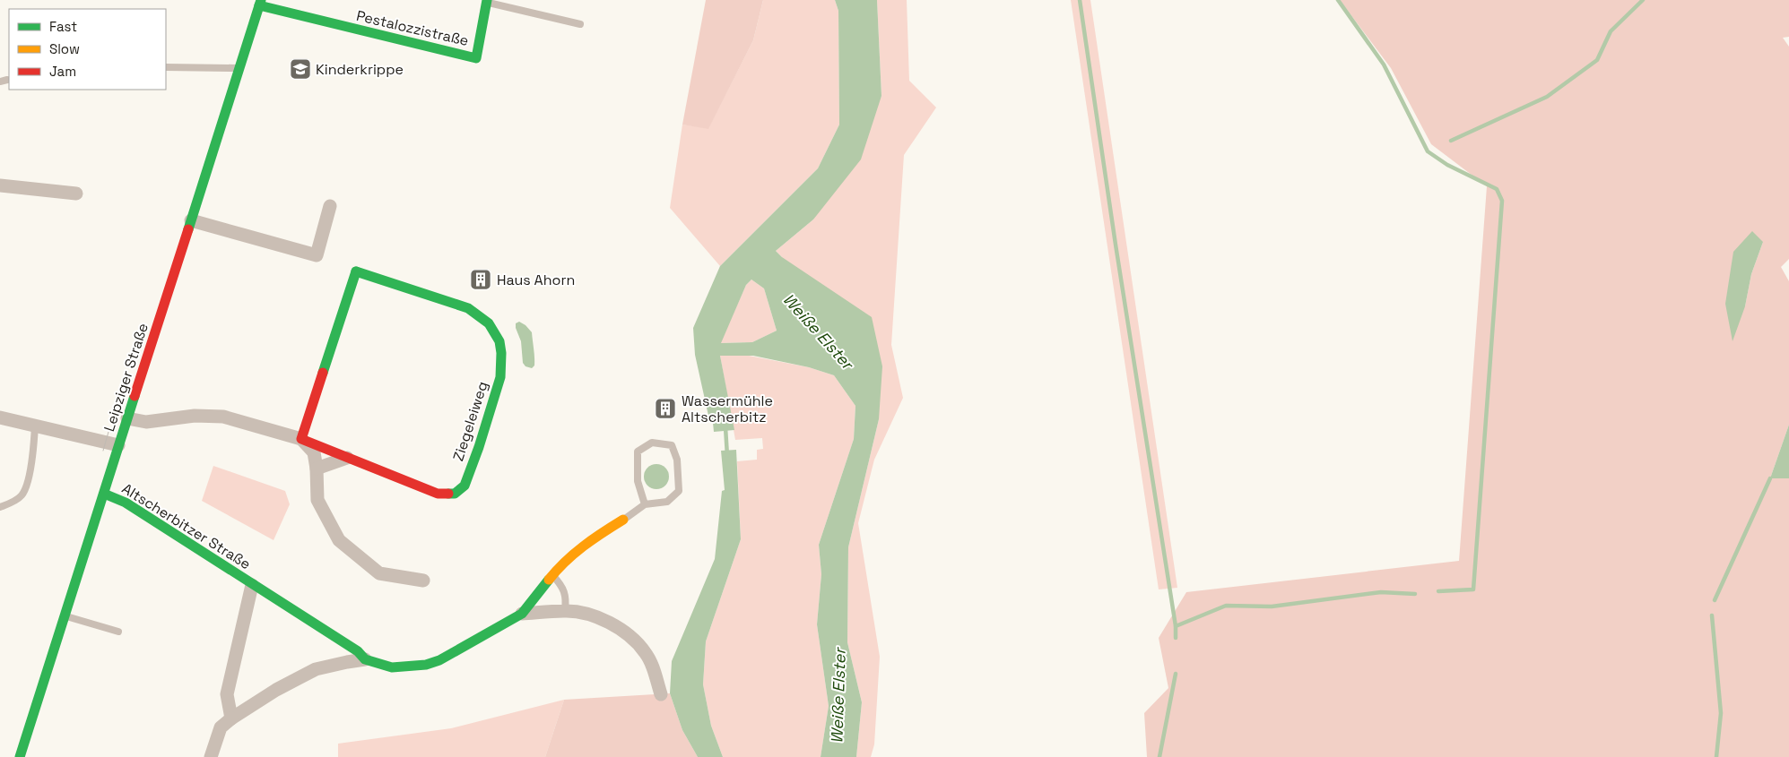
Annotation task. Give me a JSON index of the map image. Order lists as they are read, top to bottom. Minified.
{"streets":{"street":["Pestalozzistraße","Leipziger Straße","Ziegeleiweg","Altscherbitzer Straße"]},"crossings":[["Pestalozzistraße","Leipziger Straße"],["Leipziger Straße","Ziegeleiweg"],["Leipziger Straße","Altscherbitzer Straße"]],"water":["Weiße Elster"],"places":{"school or university":["Kinderkrippe"],"building":["Haus Ahorn","Wassermühle Altscherbitz"]},"legend":["Fast","Slow","Jam"]}
